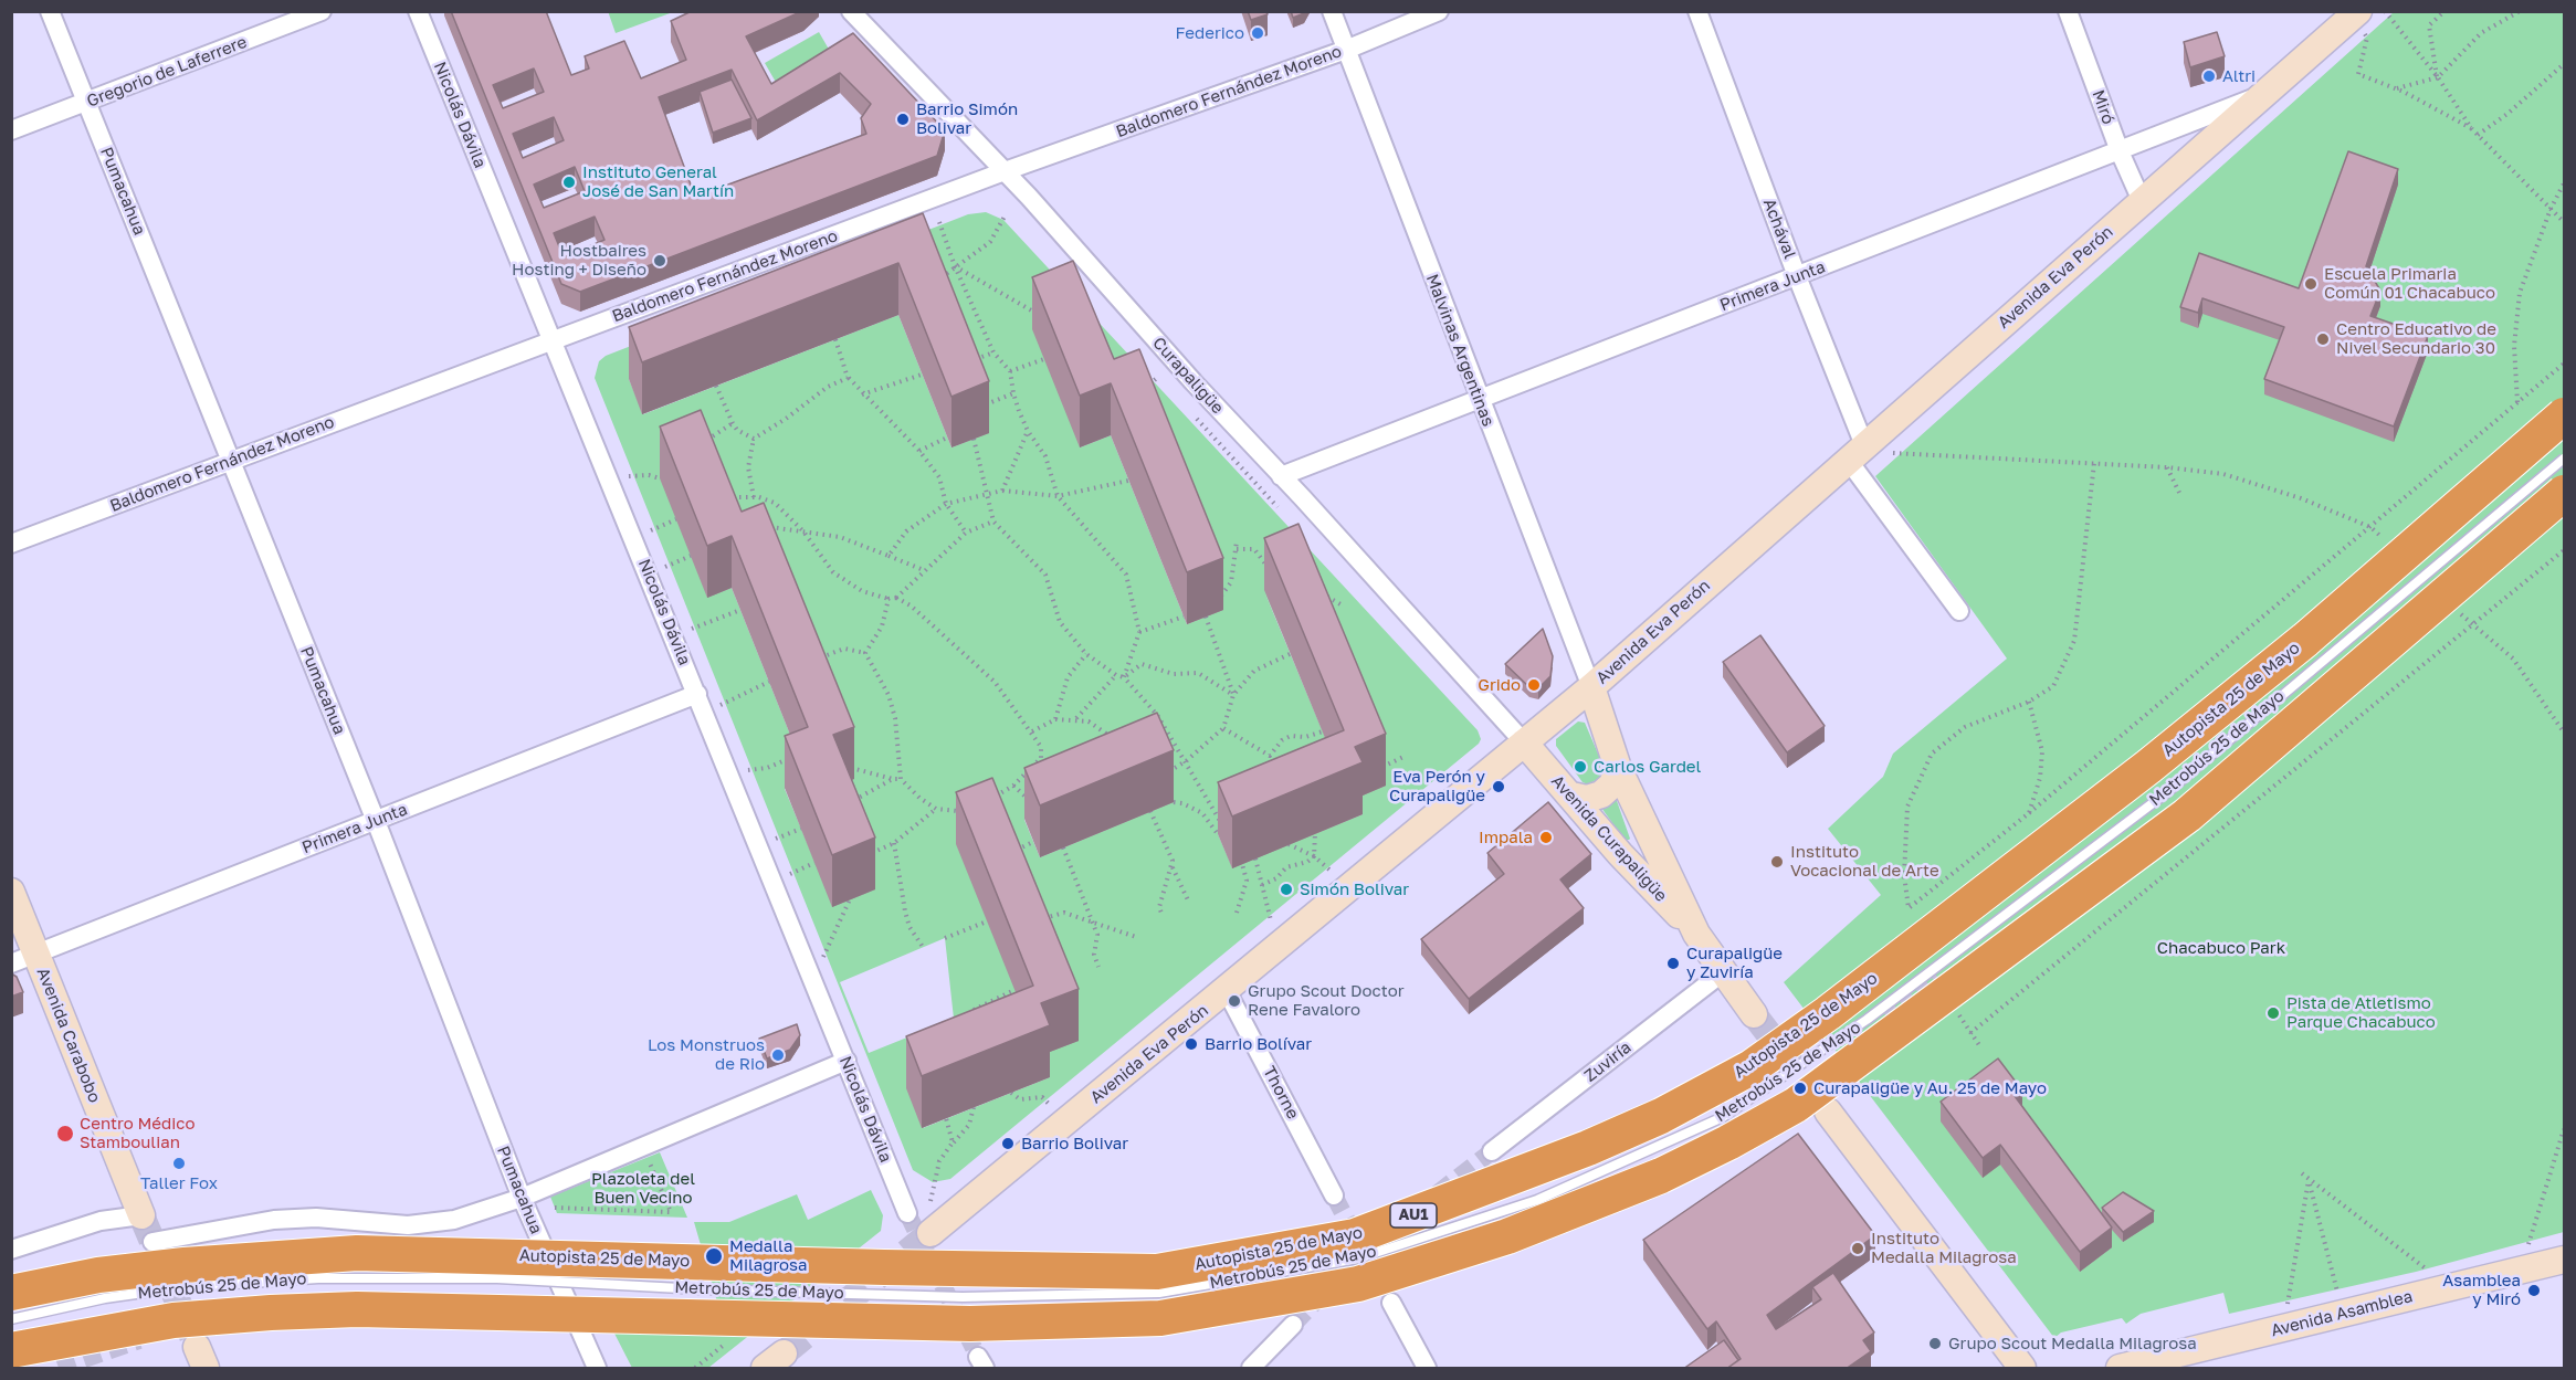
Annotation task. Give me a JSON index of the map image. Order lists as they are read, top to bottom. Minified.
{"streets":{"highway":["Autopista 25 de Mayo","AU1"],"main road":["Avenida Eva Perón","Avenida Curapaligüe","Avenida Carabobo","Avenida Asamblea"],"street":["Gregorio de Laferrere","Baldomero Fernández Moreno","Miró","Nicolás Dávila","Pumacahua","Achával","Primera Junta","Malvinas Argentinas","Curapaligüe","Zuviría","Thorne"],"lane":["Metrobús 25 de Mayo"]},"crossings":[["Gregorio de Laferrere","Pumacahua"],["Baldomero Fernández Moreno","Nicolás Dávila"],["Baldomero Fernández Moreno","Pumacahua"],["Baldomero Fernández Moreno","Malvinas Argentinas"],["Baldomero Fernández Moreno","Curapaligüe"],["Miró","Avenida Eva Perón"],["Miró","Primera Junta"],["Nicolás Dávila","Primera Junta"],["Pumacahua","Primera Junta"],["Achával","Avenida Eva Perón"],["Achával","Primera Junta"],["Avenida Eva Perón","Primera Junta"],["Avenida Eva Perón","Malvinas Argentinas"],["Avenida Eva Perón","Curapaligüe"],["Avenida Eva Perón","Avenida Curapaligüe"],["Avenida Eva Perón","Thorne"],["Primera Junta","Malvinas Argentinas"],["Primera Junta","Curapaligüe"],["Primera Junta","Avenida Carabobo"],["Malvinas Argentinas","Avenida Curapaligüe"],["Curapaligüe","Avenida Curapaligüe"],["Avenida Curapaligüe","Zuviría"]],"parks":["Chacabuco Park","Plazoleta del Buen Vecino"],"places":["Federico","Altri","Barrio Simón Bolivar","Instituto General José de San Martín","Hostbaires Hosting + Diseño","Escuela Primaria Común 01 Chacabuco","Centro Educativo de Nivel Secundario 30","Grido","Carlos Gardel","Eva Perón y Curapaligüe","Impala","Instituto Vocacional de Arte","Simón Bolivar","Curapaligüe y Zuviría","Grupo Scout Doctor Rene Favaloro","Pista de Atletismo Parque Chacabuco","Barrio Bolívar","Los Monstruos de Rio","Curapaligüe y Au. 25 de Mayo","Centro Médico Stamboulian","Barrio Bolivar","Taller Fox","Instituto Medalla Milagrosa","Medalla Milagrosa","Asamblea y Miró","Grupo Scout Medalla Milagrosa"]}
